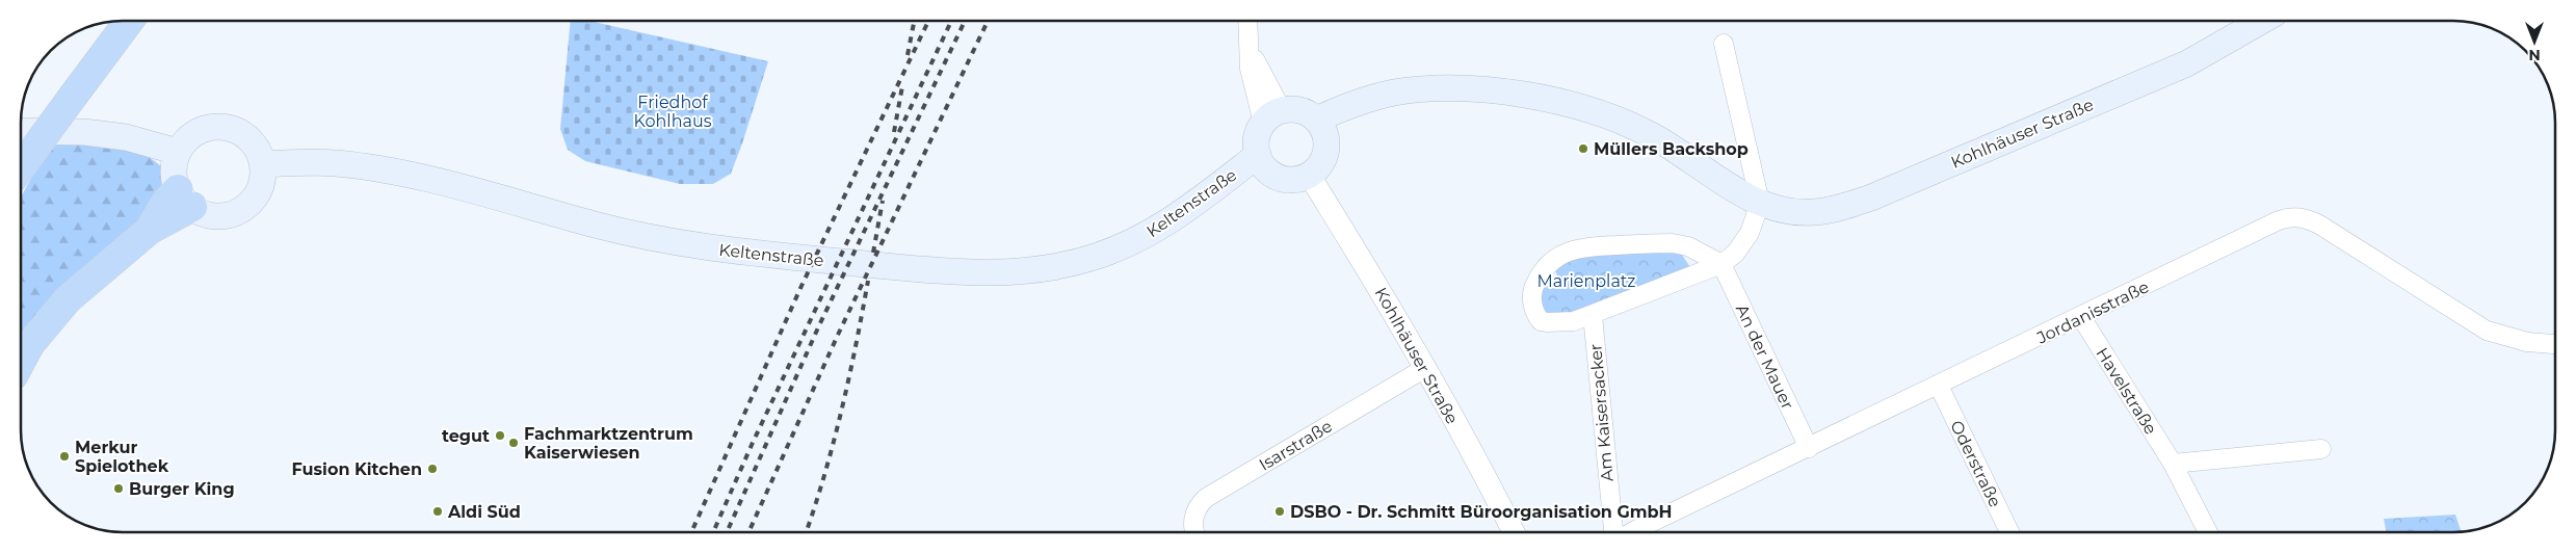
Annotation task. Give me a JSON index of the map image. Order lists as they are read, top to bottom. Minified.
{"streets":{"main road":["Kohlhäuser Straße","Keltenstraße"],"street":["Jordanisstraße","An der Mauer","Havelstraße","Am Kaisersacker","Isarstraße","Oderstraße"]},"crossings":[["Kohlhäuser Straße","Keltenstraße"],["Kohlhäuser Straße","Isarstraße"],["Jordanisstraße","An der Mauer"],["Jordanisstraße","Havelstraße"],["Jordanisstraße","Oderstraße"]],"parks":["Friedhof Kohlhaus","Marienplatz"],"places":["Müllers Backshop","tegut","Fachmarktzentrum Kaiserwiesen","Merkur Spielothek","Fusion Kitchen","Burger King","Aldi Süd","DSBO - Dr. Schmitt Büroorganisation GmbH"],"north":"bottom"}
